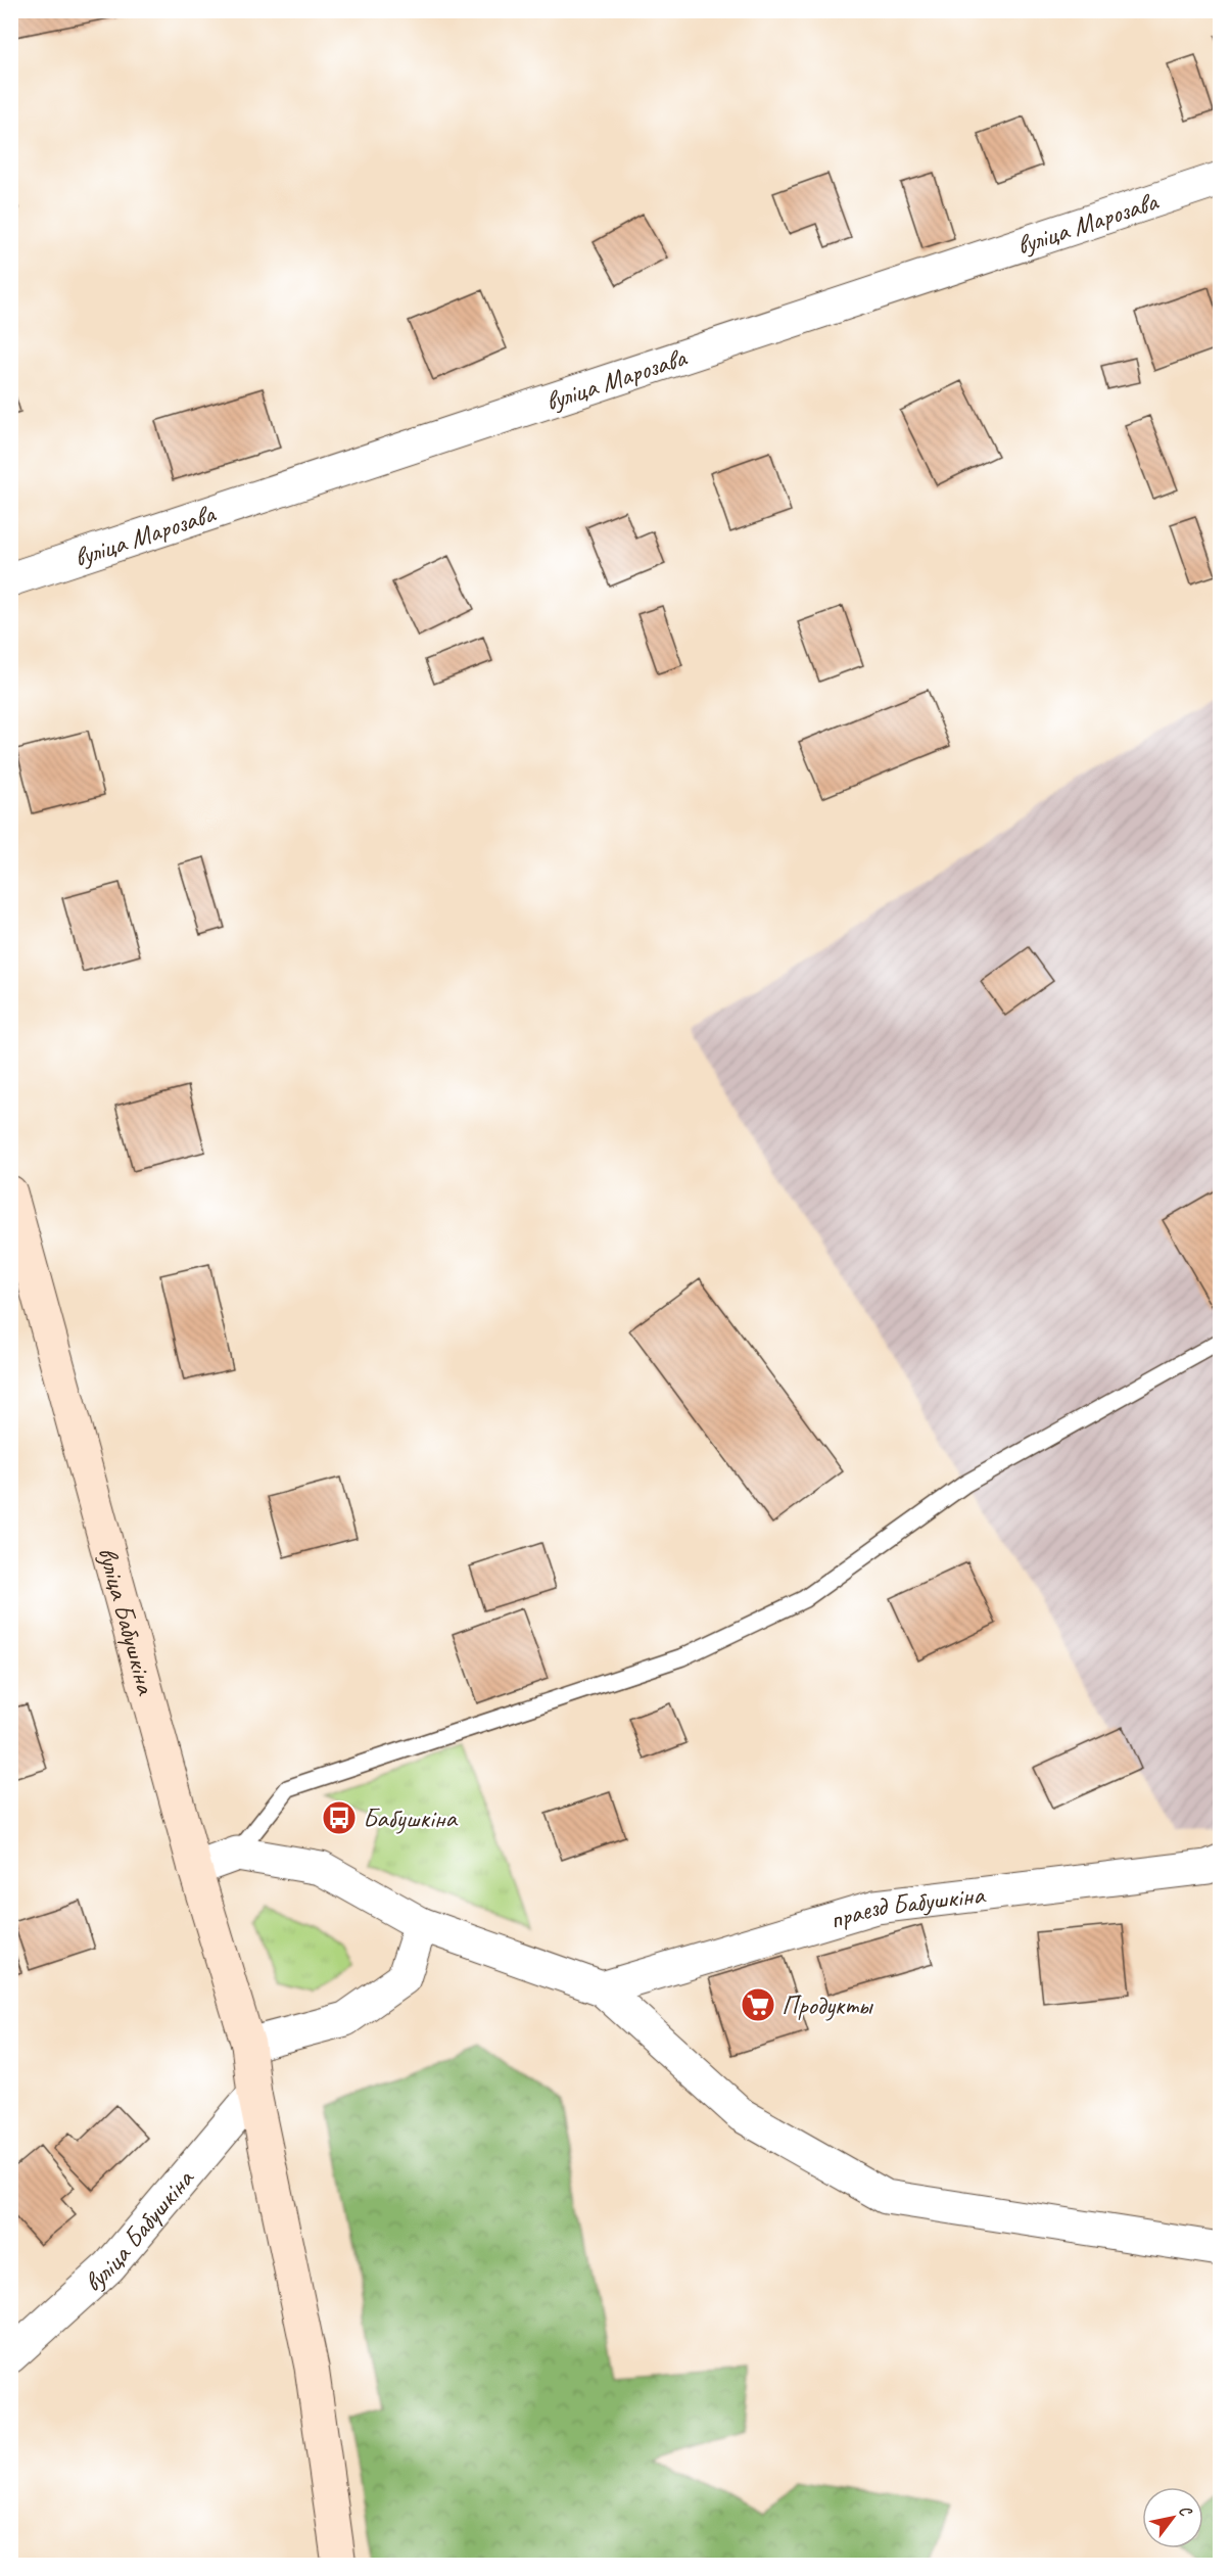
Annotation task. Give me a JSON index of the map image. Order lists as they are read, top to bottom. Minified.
{"streets":{"street":["вуліца Марозава","вуліца Бабушкіна","праезд Бабушкіна"]},"places":{"bus stop":["Бабушкіна"],"supermarket":["Продукты"]},"north":"top right"}
